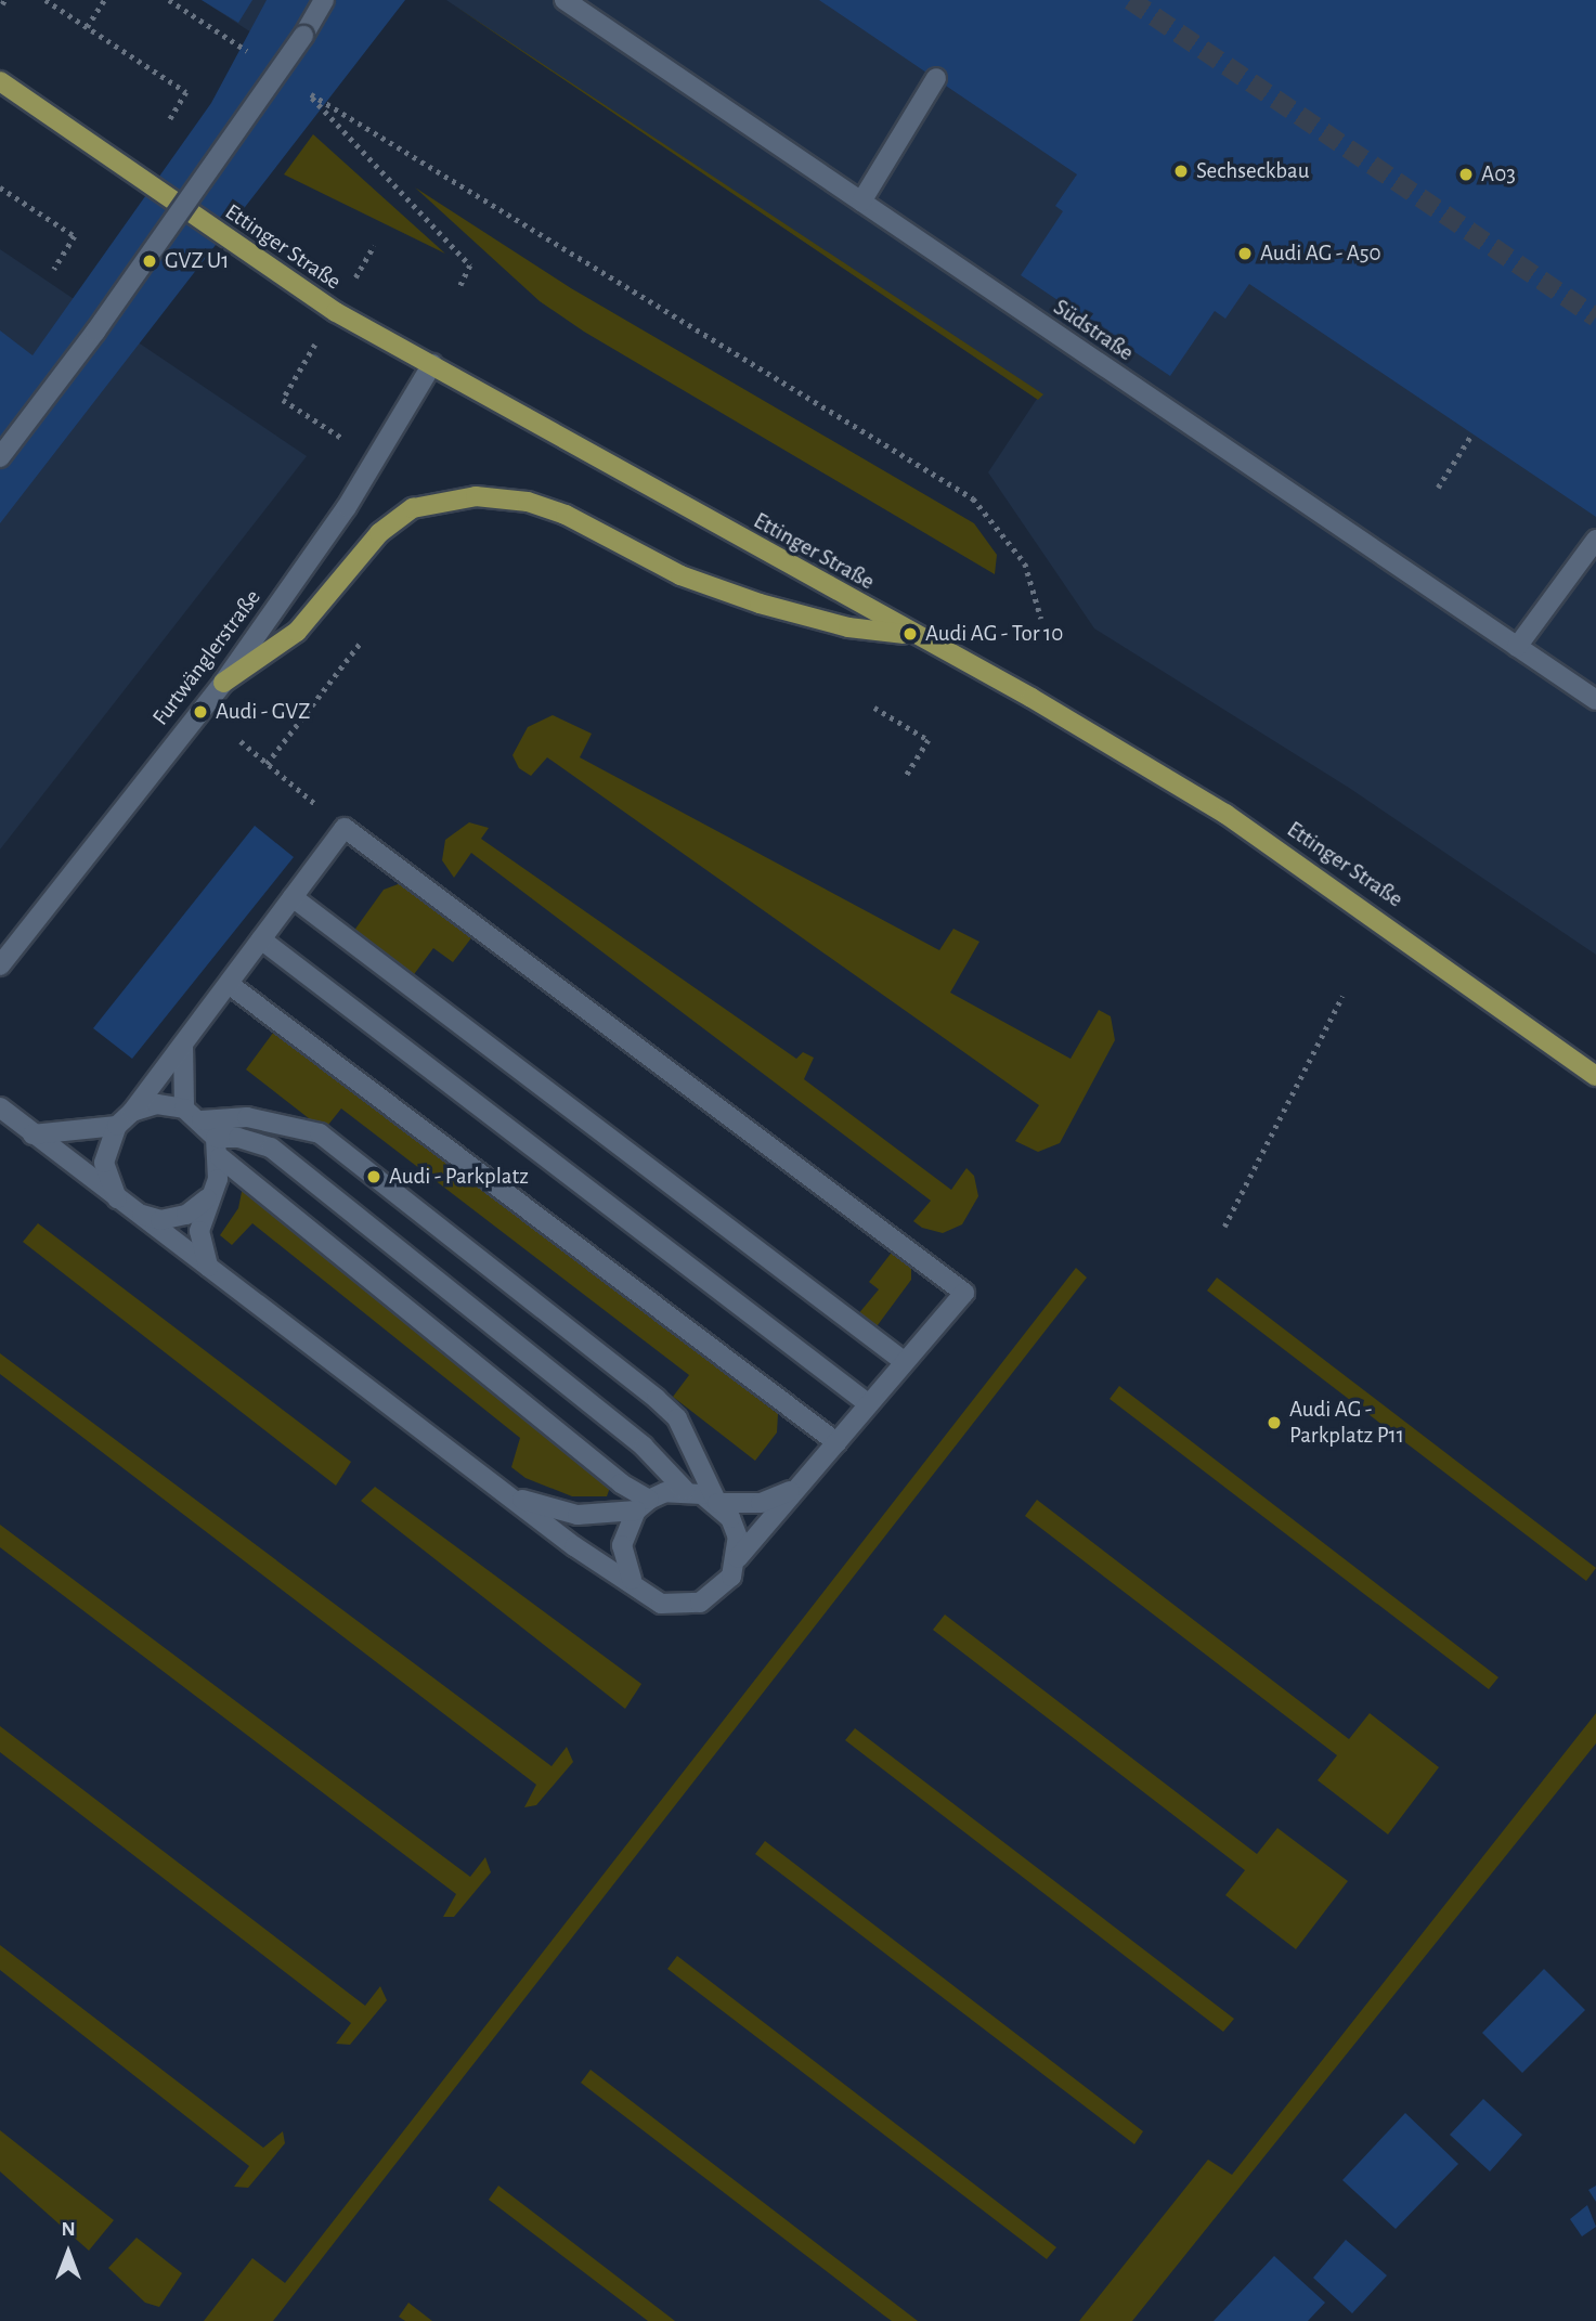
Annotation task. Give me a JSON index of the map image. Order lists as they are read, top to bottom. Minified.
{"streets":{"main road":["Ettinger Straße"],"street":["Südstraße","Furtwänglerstraße"]},"crossings":[["Ettinger Straße","Furtwänglerstraße"]],"places":["Sechseckbau","A03","Audi AG - A50","GVZ U1","Audi AG - Tor 10","Audi - GVZ","Audi - Parkplatz","Audi AG - Parkplatz P11"],"north":"top"}
